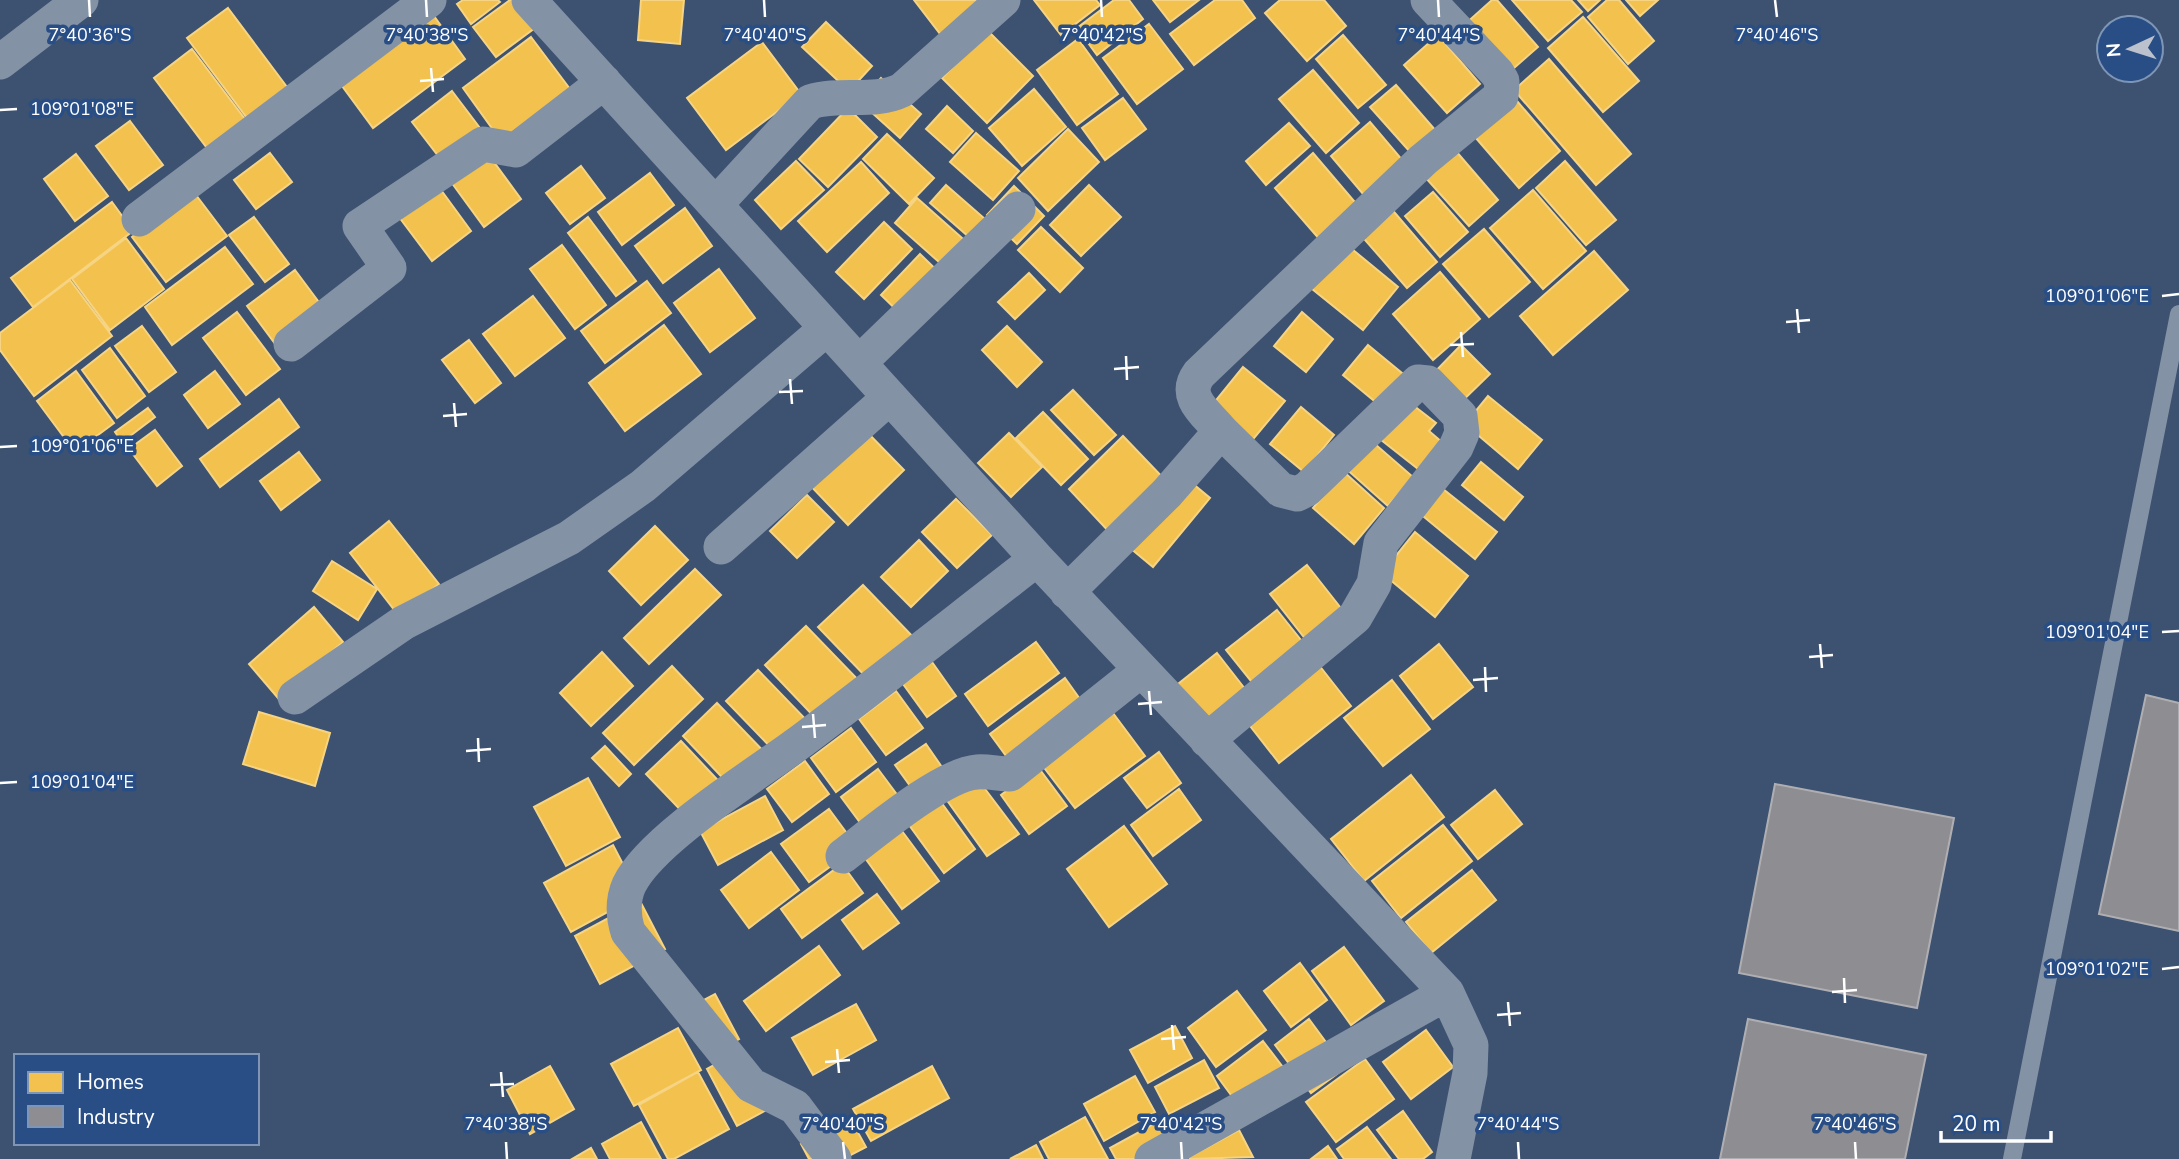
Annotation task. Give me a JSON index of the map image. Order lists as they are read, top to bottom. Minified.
{"legend":["Homes","Industry"],"scale_bar":"20 m","north":"left","coordinates":["7°40'36\"S","7°40'38\"S","7°40'40\"S","7°40'42\"S","7°40'44\"S","7°40'46\"S","109°01'08\"E","109°01'06\"E","109°01'04\"E","109°01'02\"E"]}
